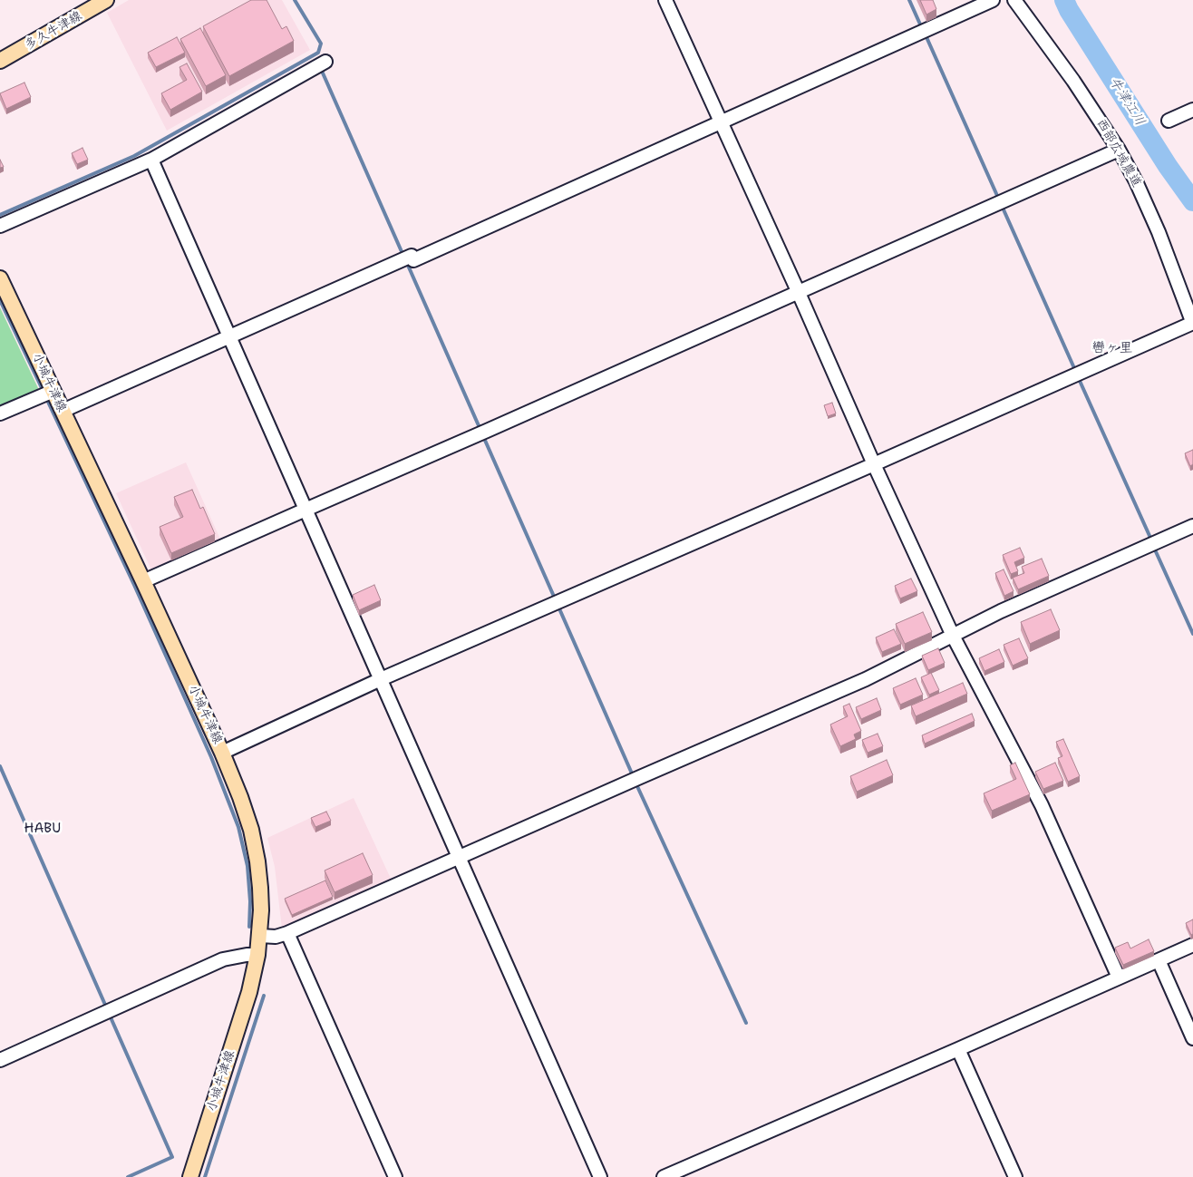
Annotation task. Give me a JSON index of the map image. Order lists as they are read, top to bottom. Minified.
{"streets":{"main road":["多久牛津線","小城牛津線"],"street":["西部広域農道"]},"districts":["轡ヶ里","HABU"],"water":["牛津江川"]}
